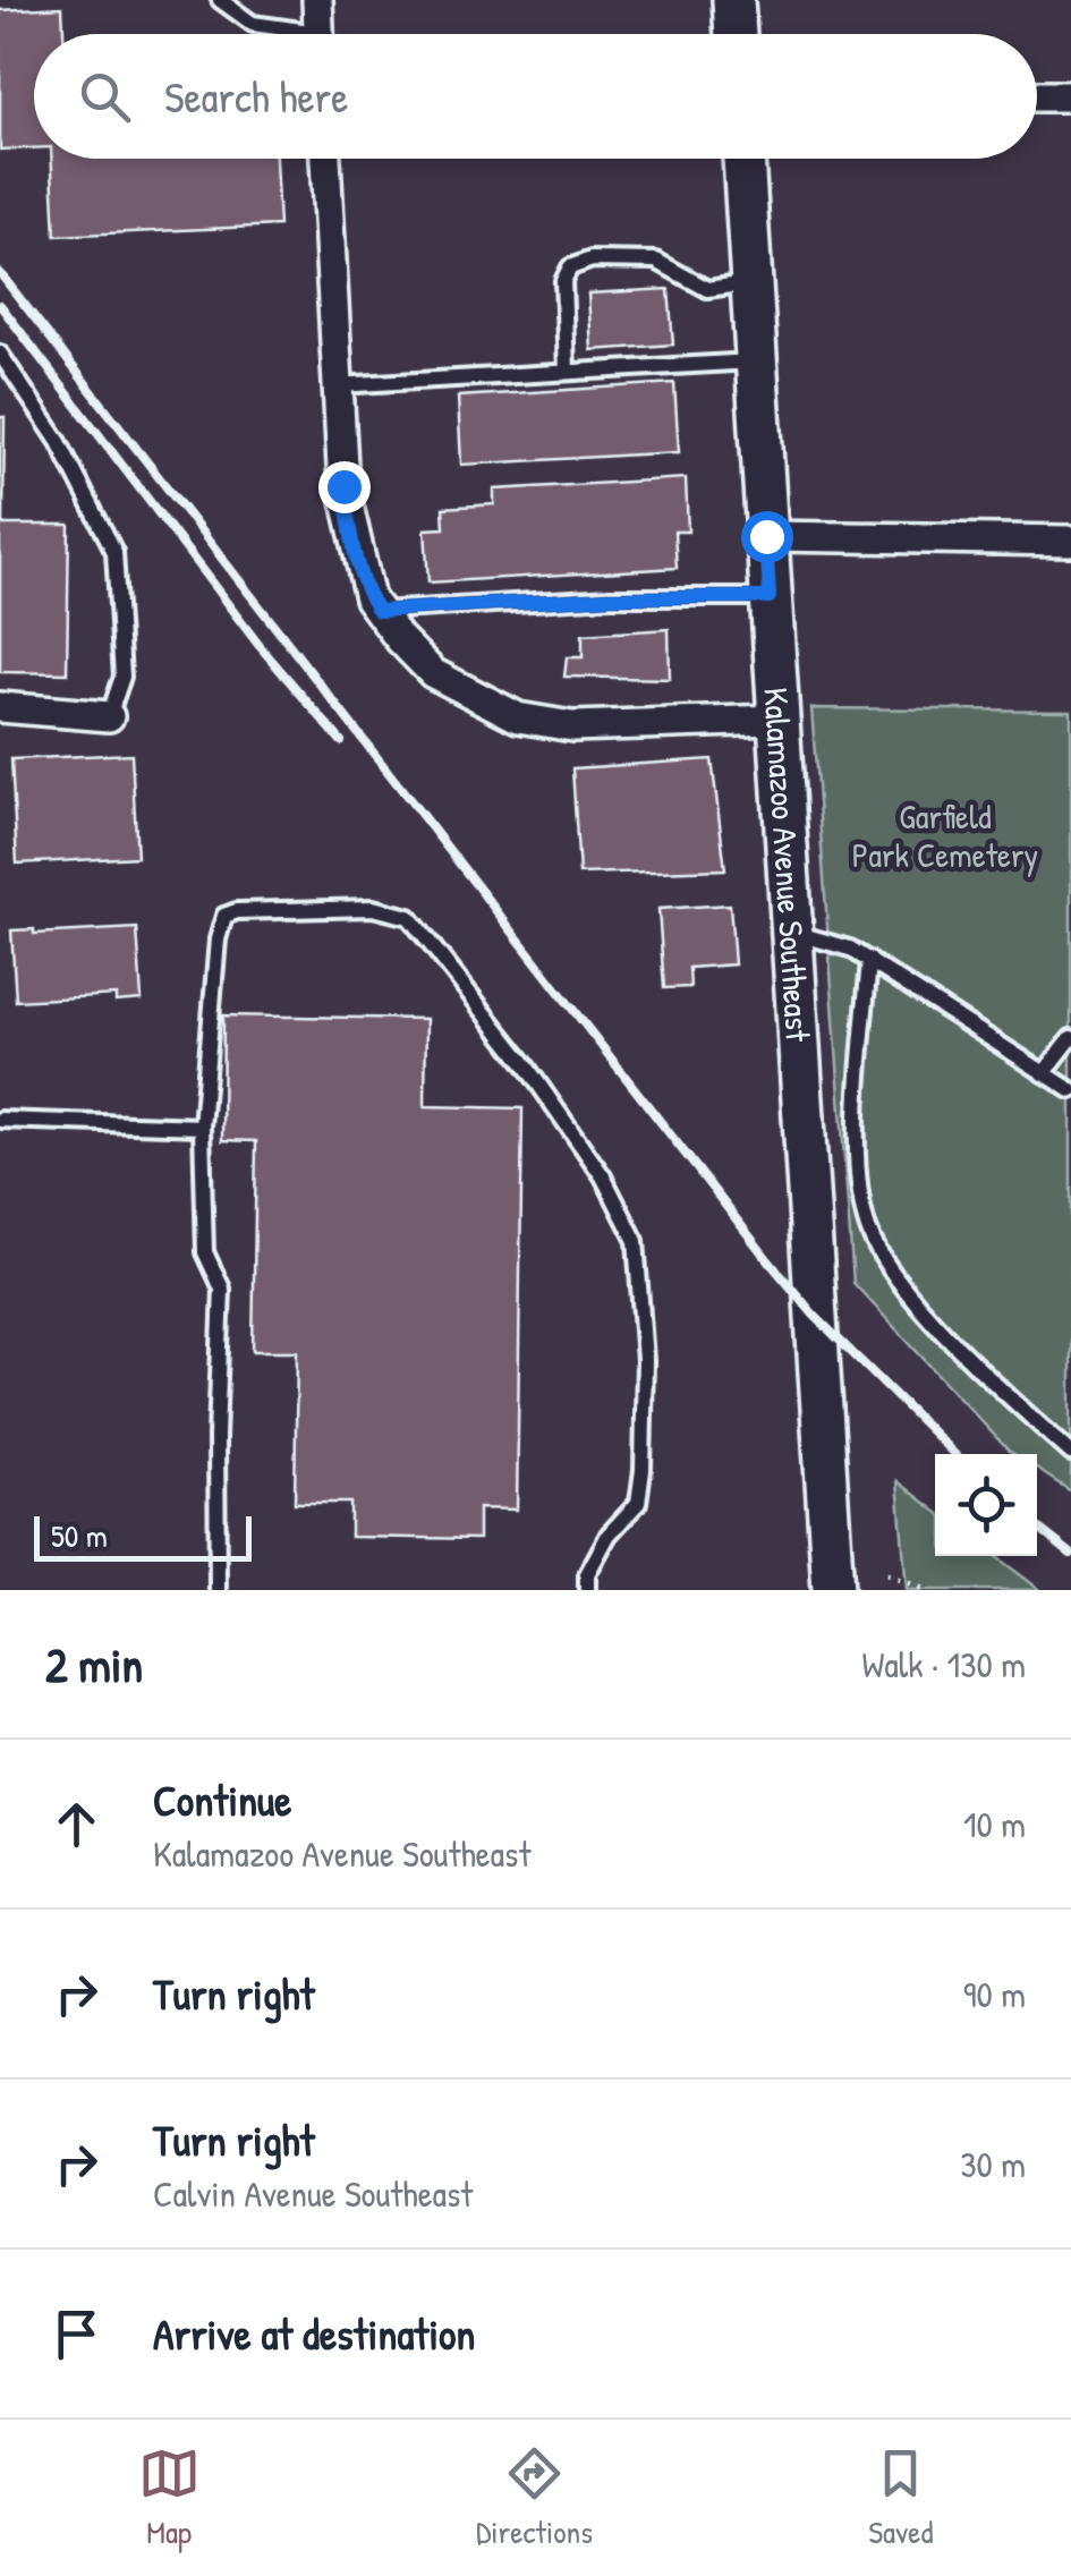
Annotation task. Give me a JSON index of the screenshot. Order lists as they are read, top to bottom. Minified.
{"streets":{"main road":["Kalamazoo Avenue Southeast"]},"parks":["Garfield Park Cemetery"],"scale_bar":"50 m","page":{"search":"Search here","scale":"50 m","heading":["2 min","Walk · 130 m"],"list":[["Continue","Kalamazoo Avenue Southeast","10 m"],["Turn right","90 m"],["Turn right","Calvin Avenue Southeast","30 m"],"Arrive at destination"],"nav":["Map","Directions","Saved"]}}
